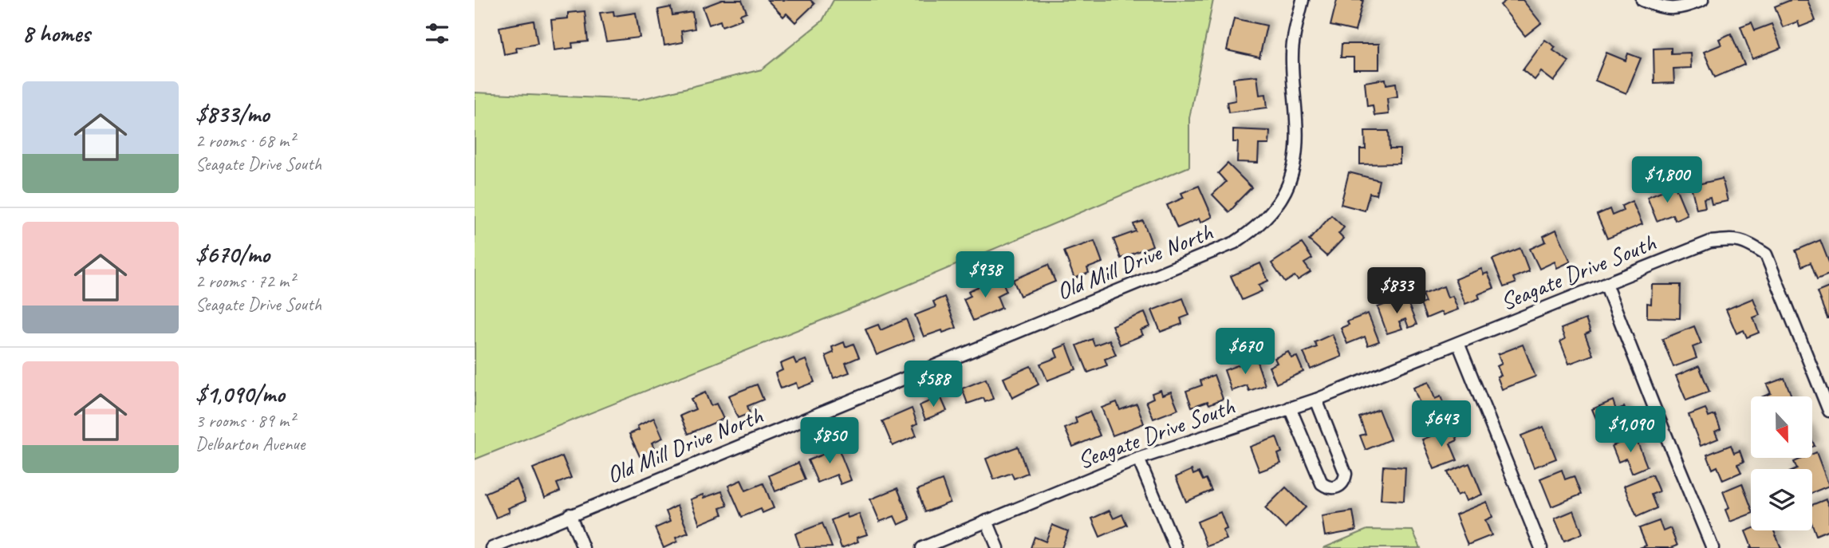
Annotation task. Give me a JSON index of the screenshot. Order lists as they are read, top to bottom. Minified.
{"streets":{"street":["Old Mill Drive North","Seagate Drive South"]},"north":"bottom","page":{"heading":"8 homes","list":[{"name":"$833/mo","note":"2 rooms · 68 m² · Seagate Drive South"},{"name":"$670/mo","note":"2 rooms · 72 m² · Seagate Drive South"},{"name":"$1,090/mo","note":"3 rooms · 89 m² · Delbarton Avenue"}],"price":["$1,800","$938","$833","$670","$588","$643","$1,090","$850"]}}
